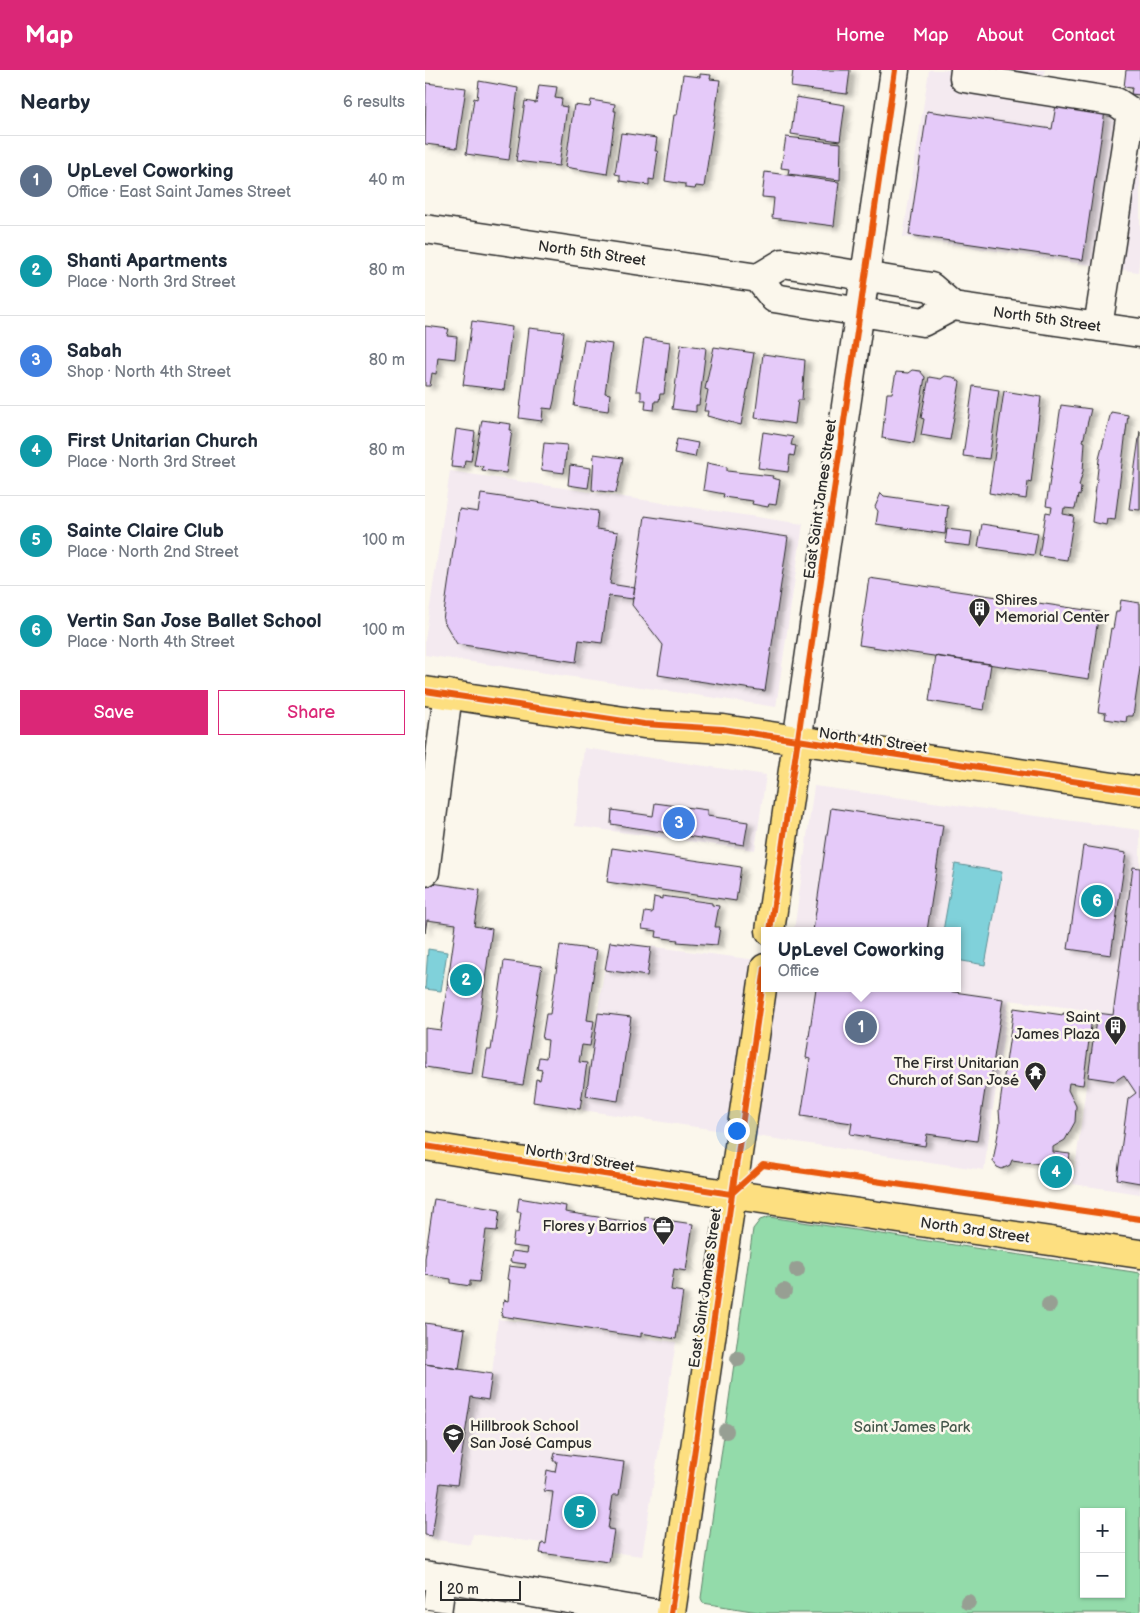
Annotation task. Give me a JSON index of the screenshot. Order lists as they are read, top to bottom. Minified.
{"streets":{"main road":["East Saint James Street","North 4th Street","North 3rd Street"],"street":["North 5th Street"]},"crossings":[["East Saint James Street","North 4th Street"],["East Saint James Street","North 3rd Street"]],"parks":["Saint James Park"],"places":{"building":["Shires Memorial Center","Saint James Plaza"],"temple":["The First Unitarian Church of San José"],"office":["Flores y Barrios"],"school or university":["Hillbrook School San José Campus"]},"scale_bar":"20 m","page":{"header":"Map","nav":["Home","Map","About","Contact"],"heading":["Nearby","6 results"],"list":[{"mark":"1","name":"UpLevel Coworking","note":"Office · East Saint James Street","value":"40 m"},{"mark":"2","name":"Shanti Apartments","note":"Place · North 3rd Street","value":"80 m"},{"mark":"3","name":"Sabah","note":"Shop · North 4th Street","value":"80 m"},{"mark":"4","name":"First Unitarian Church","note":"Place · North 3rd Street","value":"80 m"},{"mark":"5","name":"Sainte Claire Club","note":"Place · North 2nd Street","value":"100 m"},{"mark":"6","name":"Vertin San Jose Ballet School","note":"Place · North 4th Street","value":"100 m"}],"buttons":["Save","Share"],"pins":["3","6","2","1","4","5"],"popup":["UpLevel Coworking","Office"],"map_buttons":["+","−"],"scale":"20 m"}}
